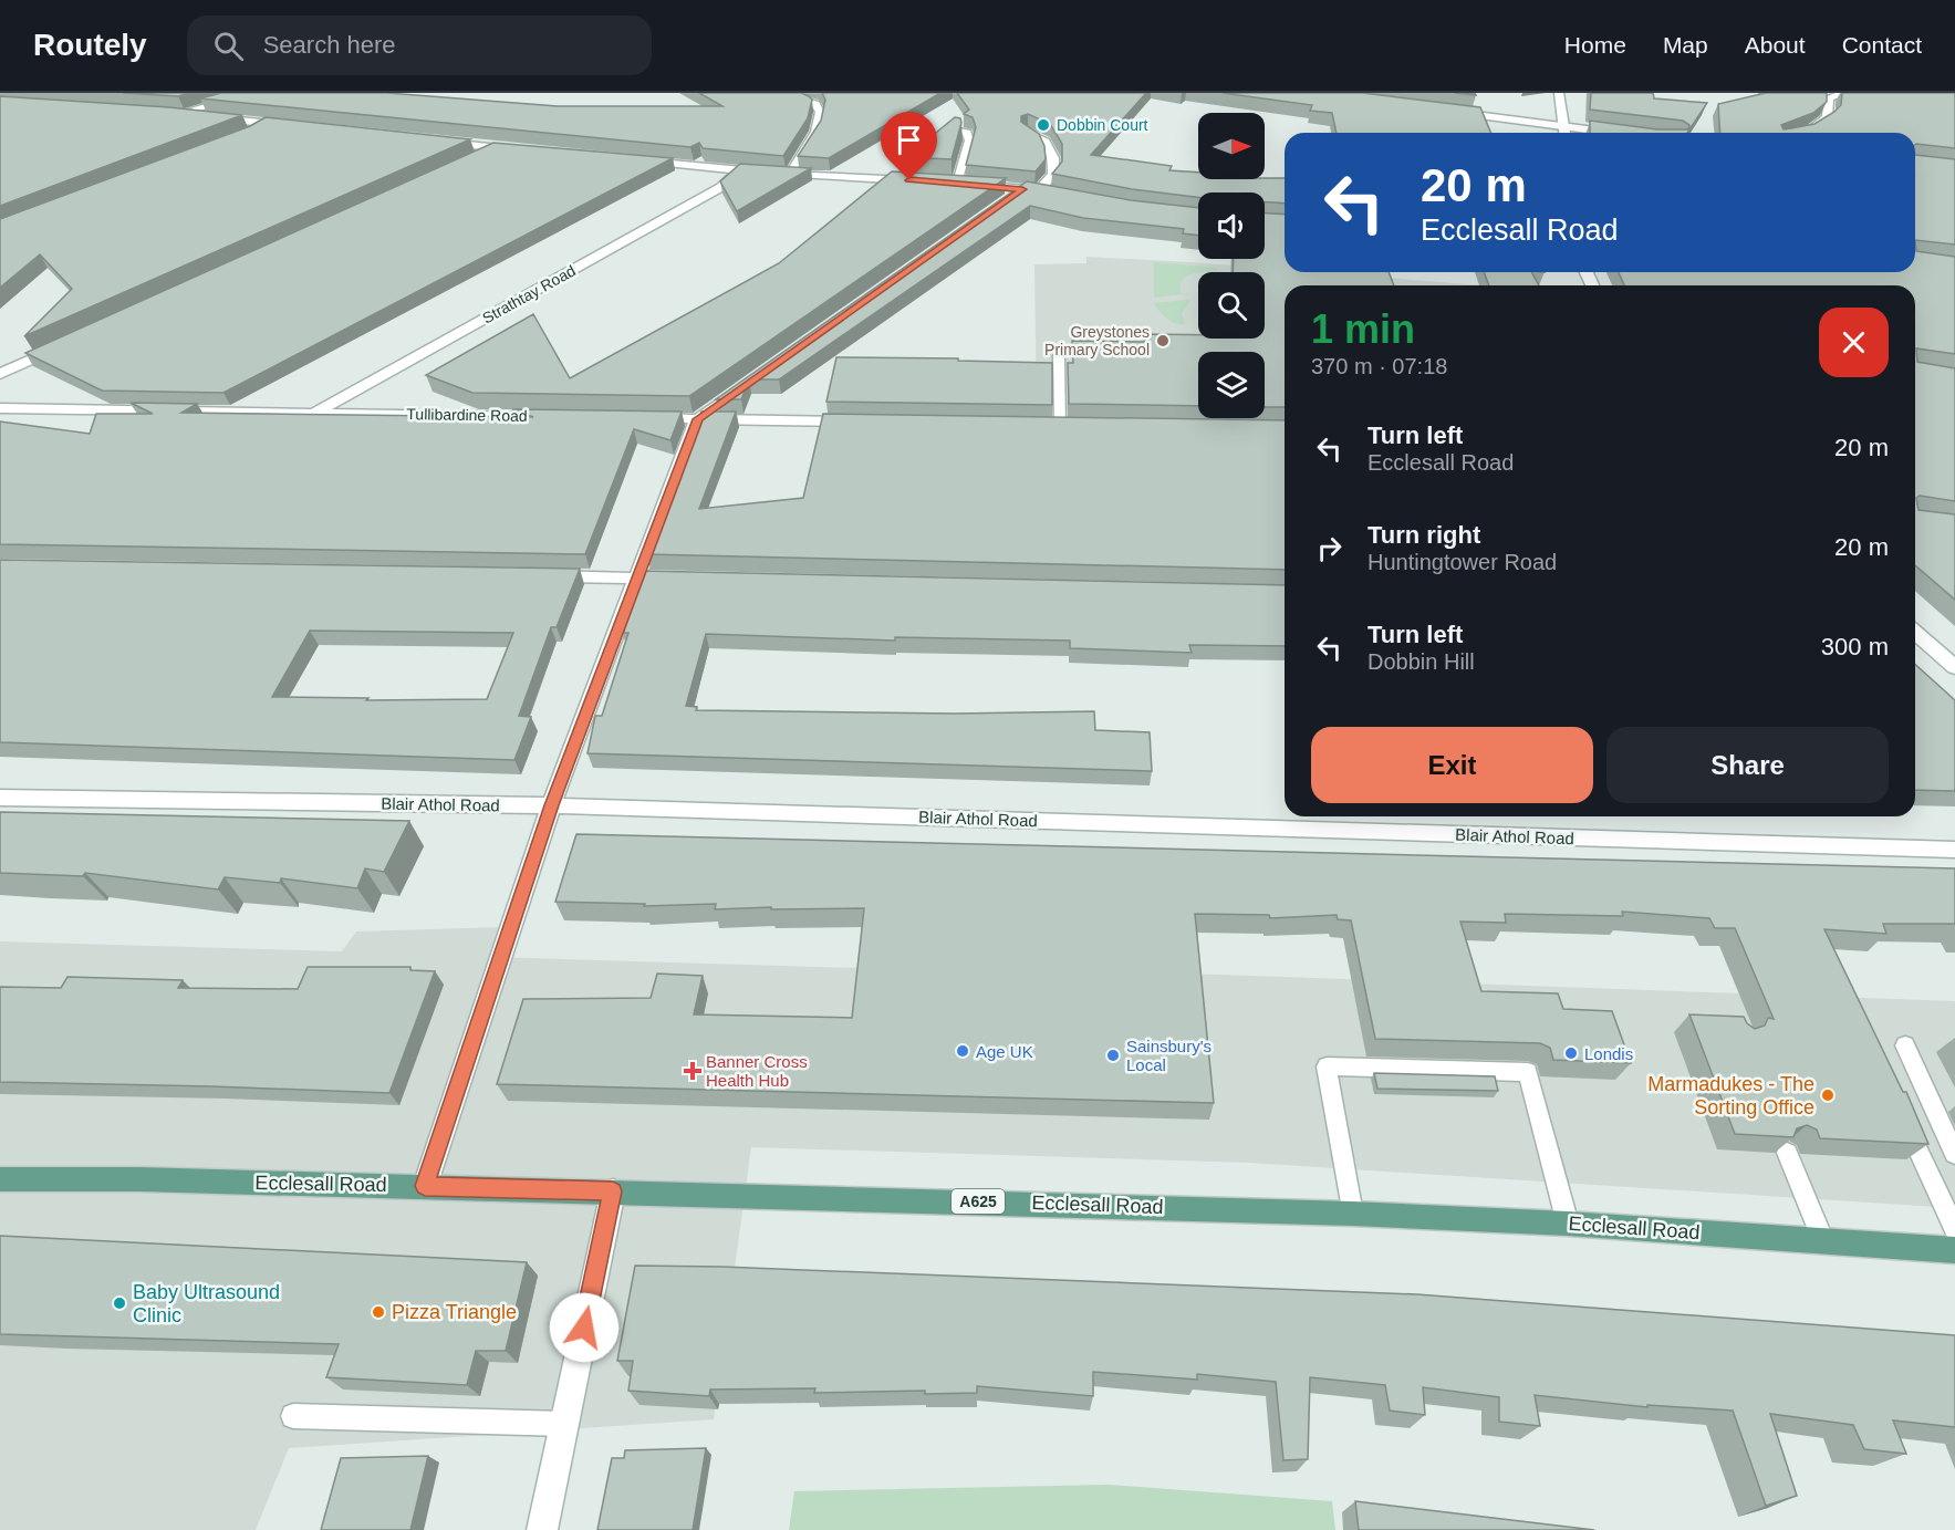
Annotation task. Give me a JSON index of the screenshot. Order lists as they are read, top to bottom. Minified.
{"streets":{"main road":["Ecclesall Road","A625"],"street":["Strathtay Road","Tullibardine Road","Blair Athol Road"]},"crossings":[["Strathtay Road","Tullibardine Road"]],"places":{"other":["Dobbin Court","Greystones Primary School","Age UK","Londis","Sainsbury's Local","Marmadukes - The Sorting Office","Baby Ultrasound Clinic","Pizza Triangle"],"health":["Banner Cross Health Hub"]},"north":"right","page":{"header":"Routely","search":"Search here","nav":["Home","Map","About","Contact"],"turn":["20 m","Ecclesall Road"],"heading":["1 min","370 m · 07:18"],"list":[{"name":"Turn left","note":"Ecclesall Road","value":"20 m"},{"name":"Turn right","note":"Huntingtower Road","value":"20 m"},{"name":"Turn left","note":"Dobbin Hill","value":"300 m"}],"buttons":["Exit","Share"]}}
